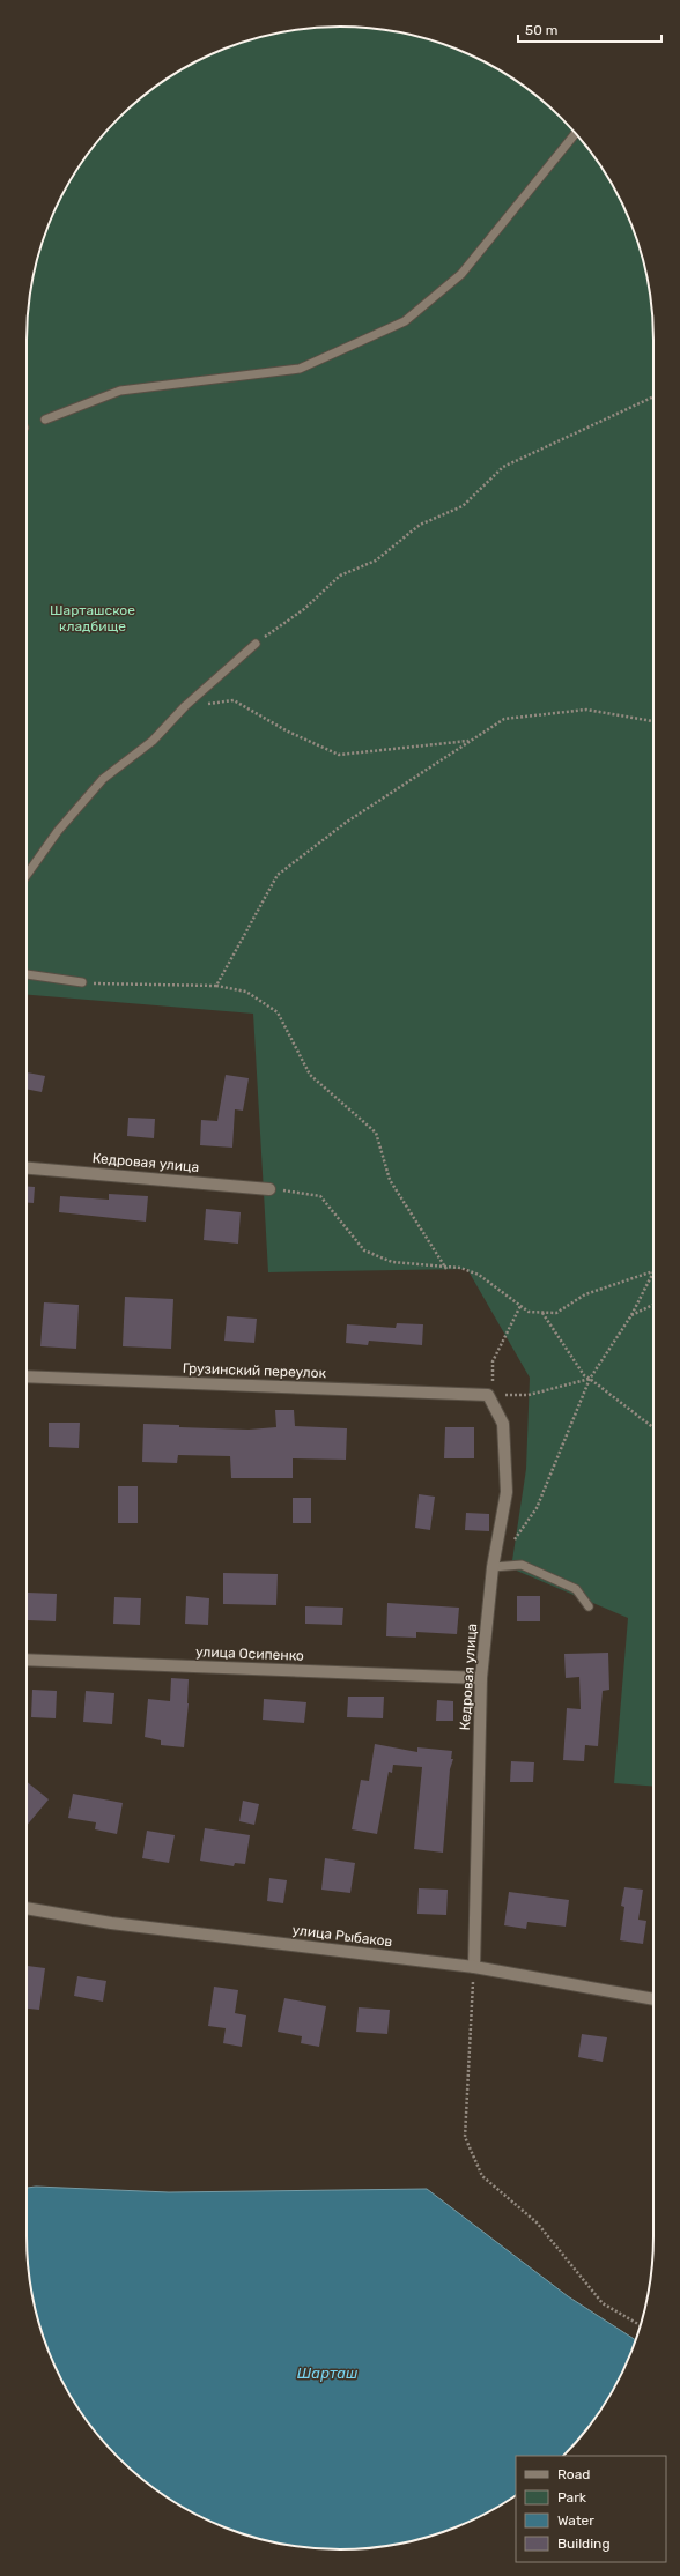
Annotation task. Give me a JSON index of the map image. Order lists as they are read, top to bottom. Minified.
{"streets":{"street":["Кедровая улица","Грузинский переулок","улица Осипенко","улица Рыбаков"]},"crossings":[["Кедровая улица","Грузинский переулок"],["Кедровая улица","улица Осипенко"],["Кедровая улица","улица Рыбаков"]],"water":["Шарташ"],"parks":["Шарташское кладбище"],"legend":["Road","Park","Water","Building"],"scale_bar":"50 m"}
